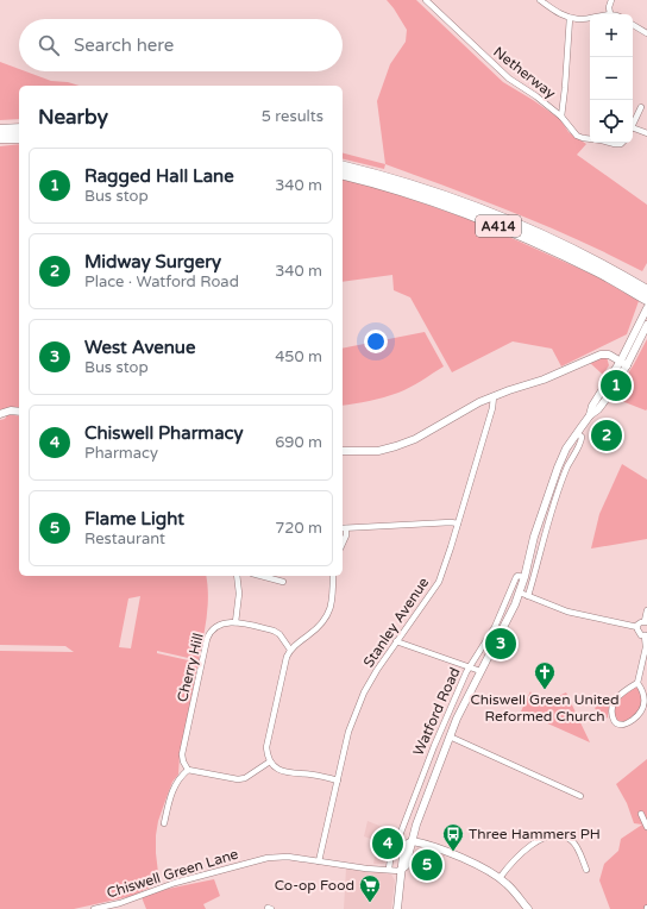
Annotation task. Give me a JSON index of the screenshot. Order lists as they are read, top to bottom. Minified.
{"streets":{"highway":["A414"],"main road":["Watford Road"],"street":["Netherway","Stanley Avenue","Cherry Hill","Chiswell Green Lane"]},"crossings":[["Stanley Avenue","Chiswell Green Lane"],["Watford Road","Chiswell Green Lane"]],"places":{"church":["Chiswell Green United Reformed Church"],"bus stop":["Three Hammers PH"],"supermarket":["Co-op Food"]},"page":{"map_buttons":["+","−"],"search":"Search here","heading":["Nearby","5 results"],"list":[{"mark":"1","name":"Ragged Hall Lane","note":"Bus stop","value":"340 m"},{"mark":"2","name":"Midway Surgery","note":"Place · Watford Road","value":"340 m"},{"mark":"3","name":"West Avenue","note":"Bus stop","value":"450 m"},{"mark":"4","name":"Chiswell Pharmacy","note":"Pharmacy","value":"690 m"},{"mark":"5","name":"Flame Light","note":"Restaurant","value":"720 m"}],"pins":["1","2","3","4","5"]}}
